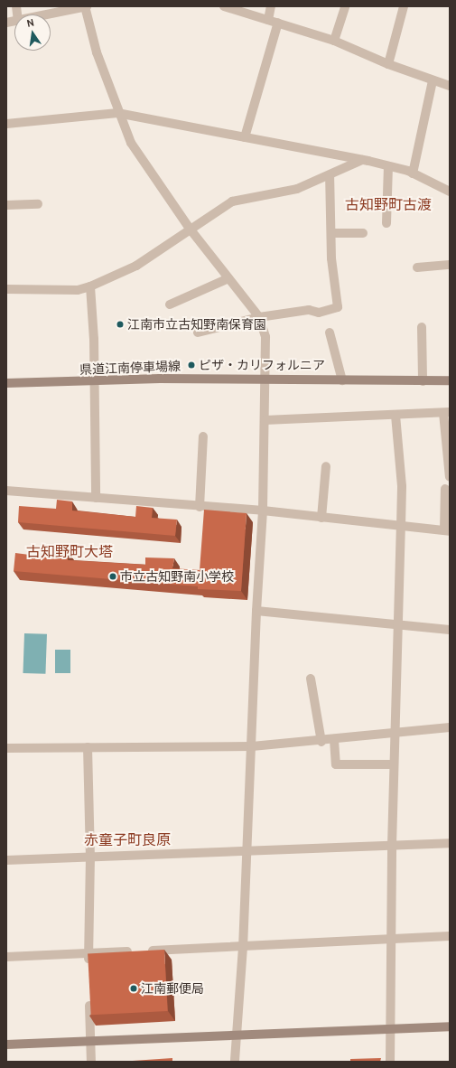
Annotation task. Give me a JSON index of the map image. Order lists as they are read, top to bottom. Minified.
{"streets":{"main road":["県道江南停車場線"]},"districts":["古知野町古渡","古知野町大塔","赤童子町良原"],"places":["江南市立古知野南保育園","ピザ・カリフォルニア","市立古知野南小学校","江南郵便局"],"north":"top"}
